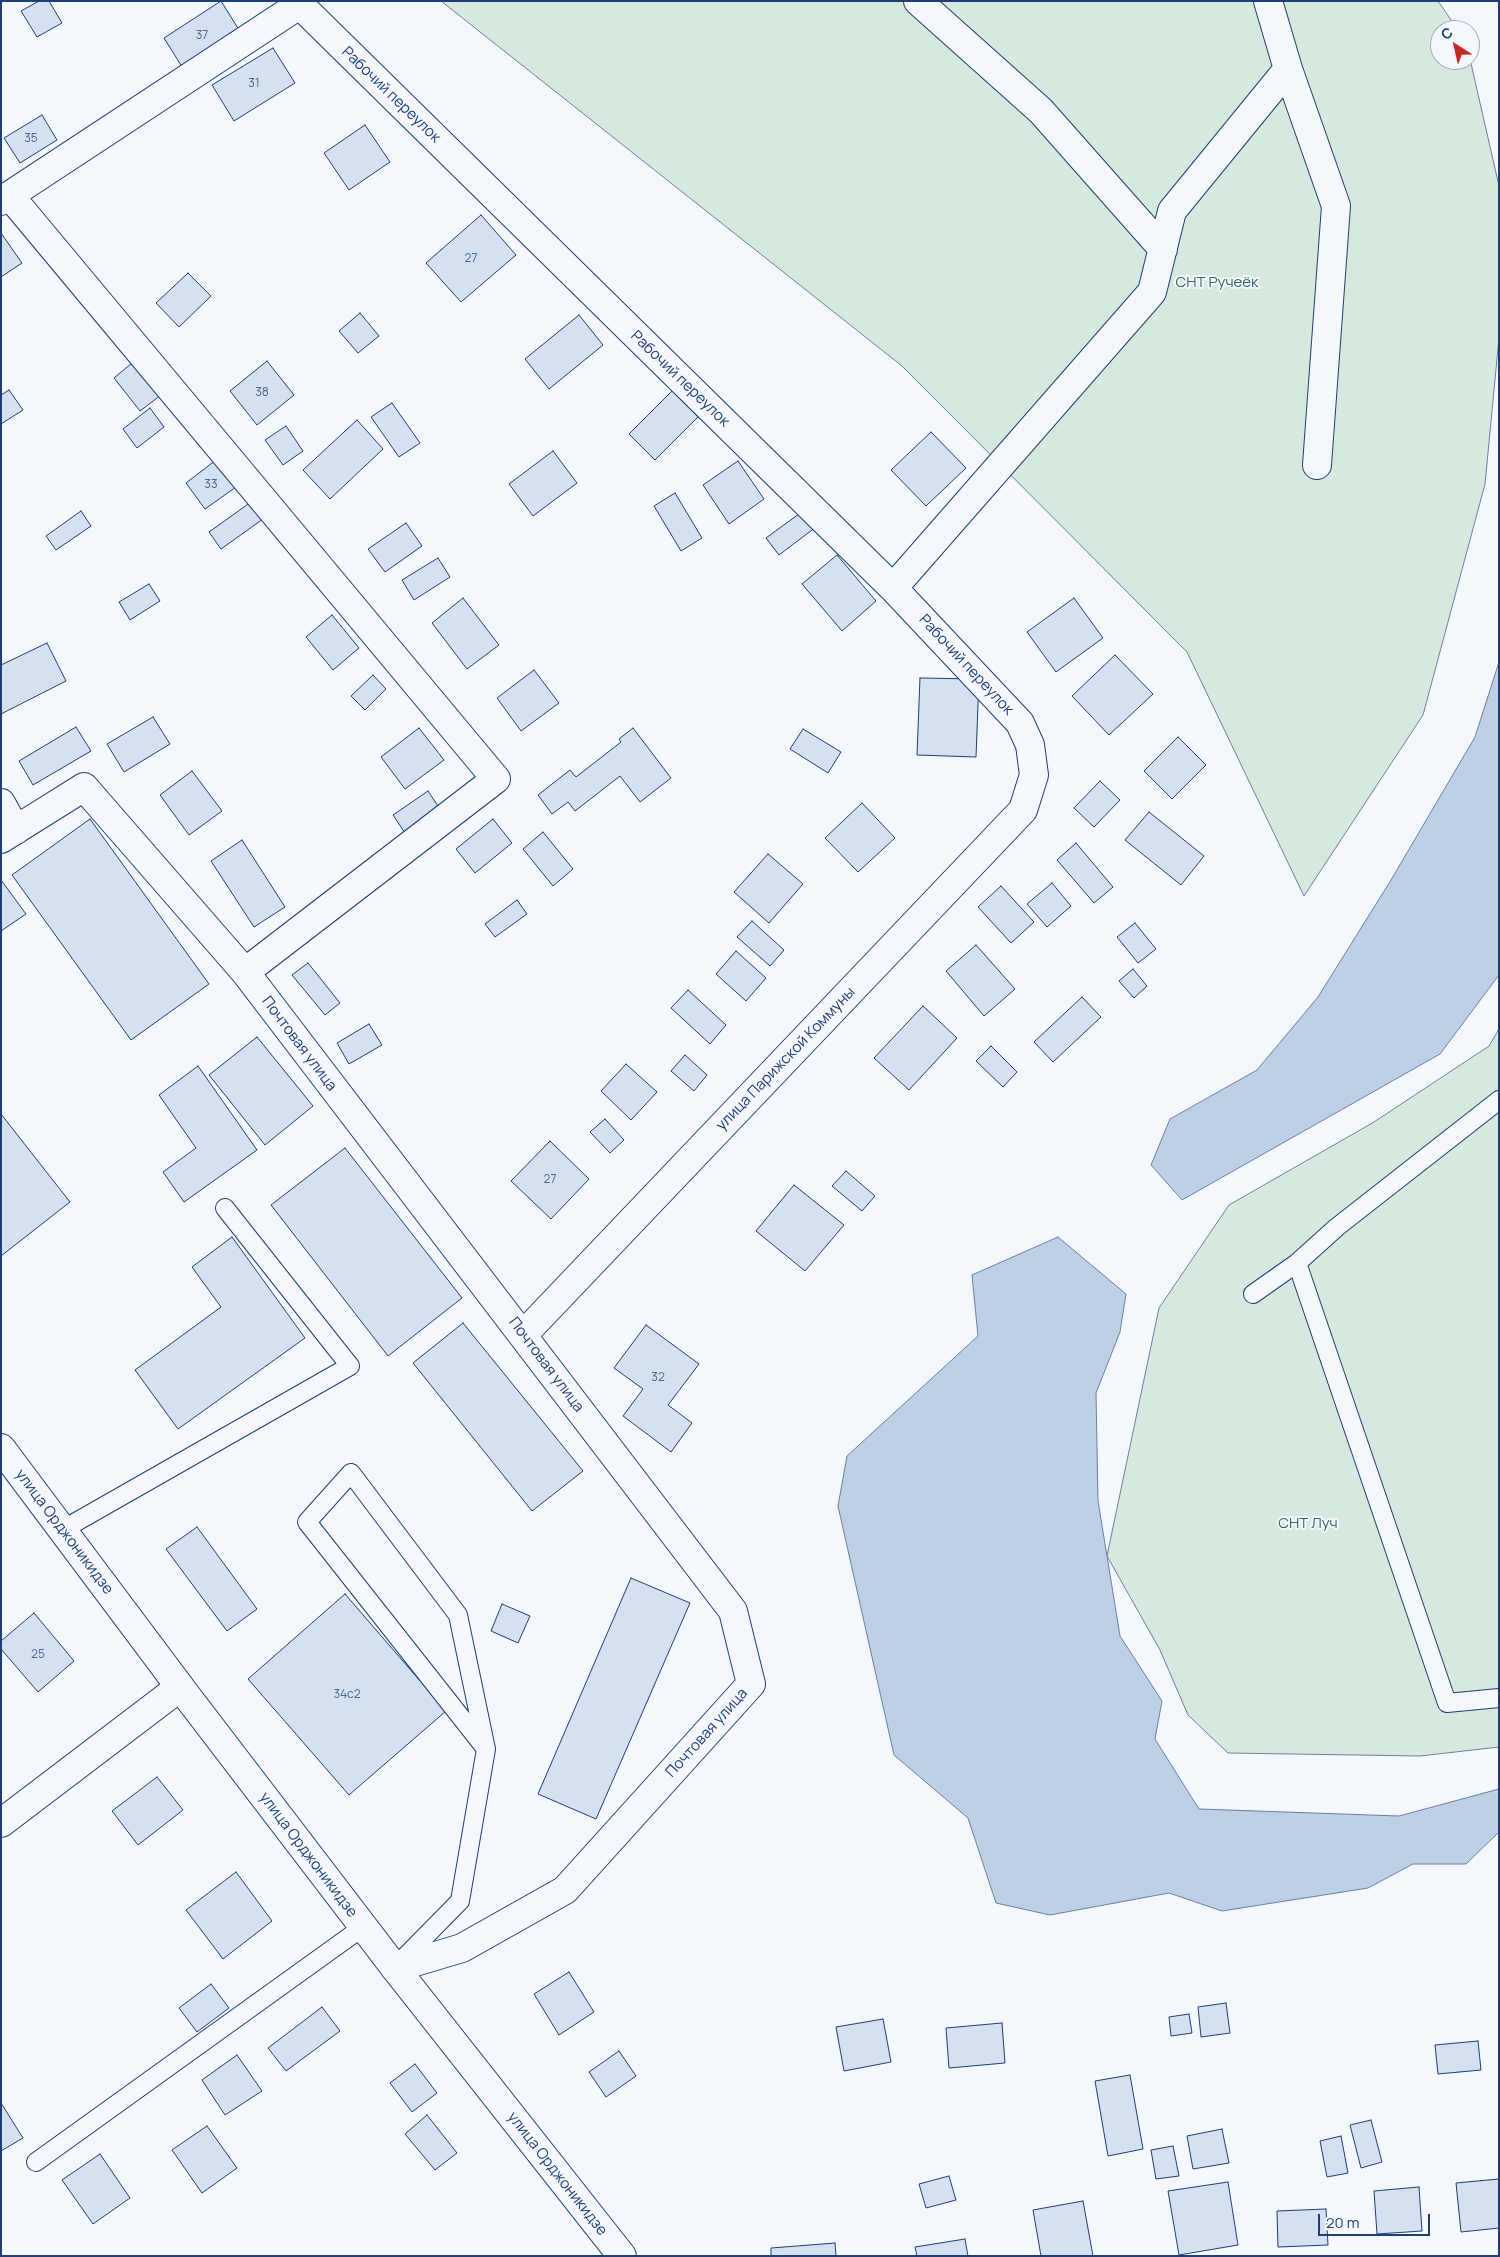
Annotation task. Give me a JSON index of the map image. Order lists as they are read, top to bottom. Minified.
{"streets":{"street":["Рабочий переулок","Почтовая улица","улица Парижской Коммуны","улица Орджоникидзе"]},"crossings":[["Рабочий переулок","улица Парижской Коммуны"],["Почтовая улица","улица Парижской Коммуны"],["Почтовая улица","улица Орджоникидзе"]],"parks":["СНТ Ручеёк","СНТ Луч"],"house_numbers":["37","31","35","27","38","33","27","32","25","34с2"],"scale_bar":"20 m","north":"top left"}
